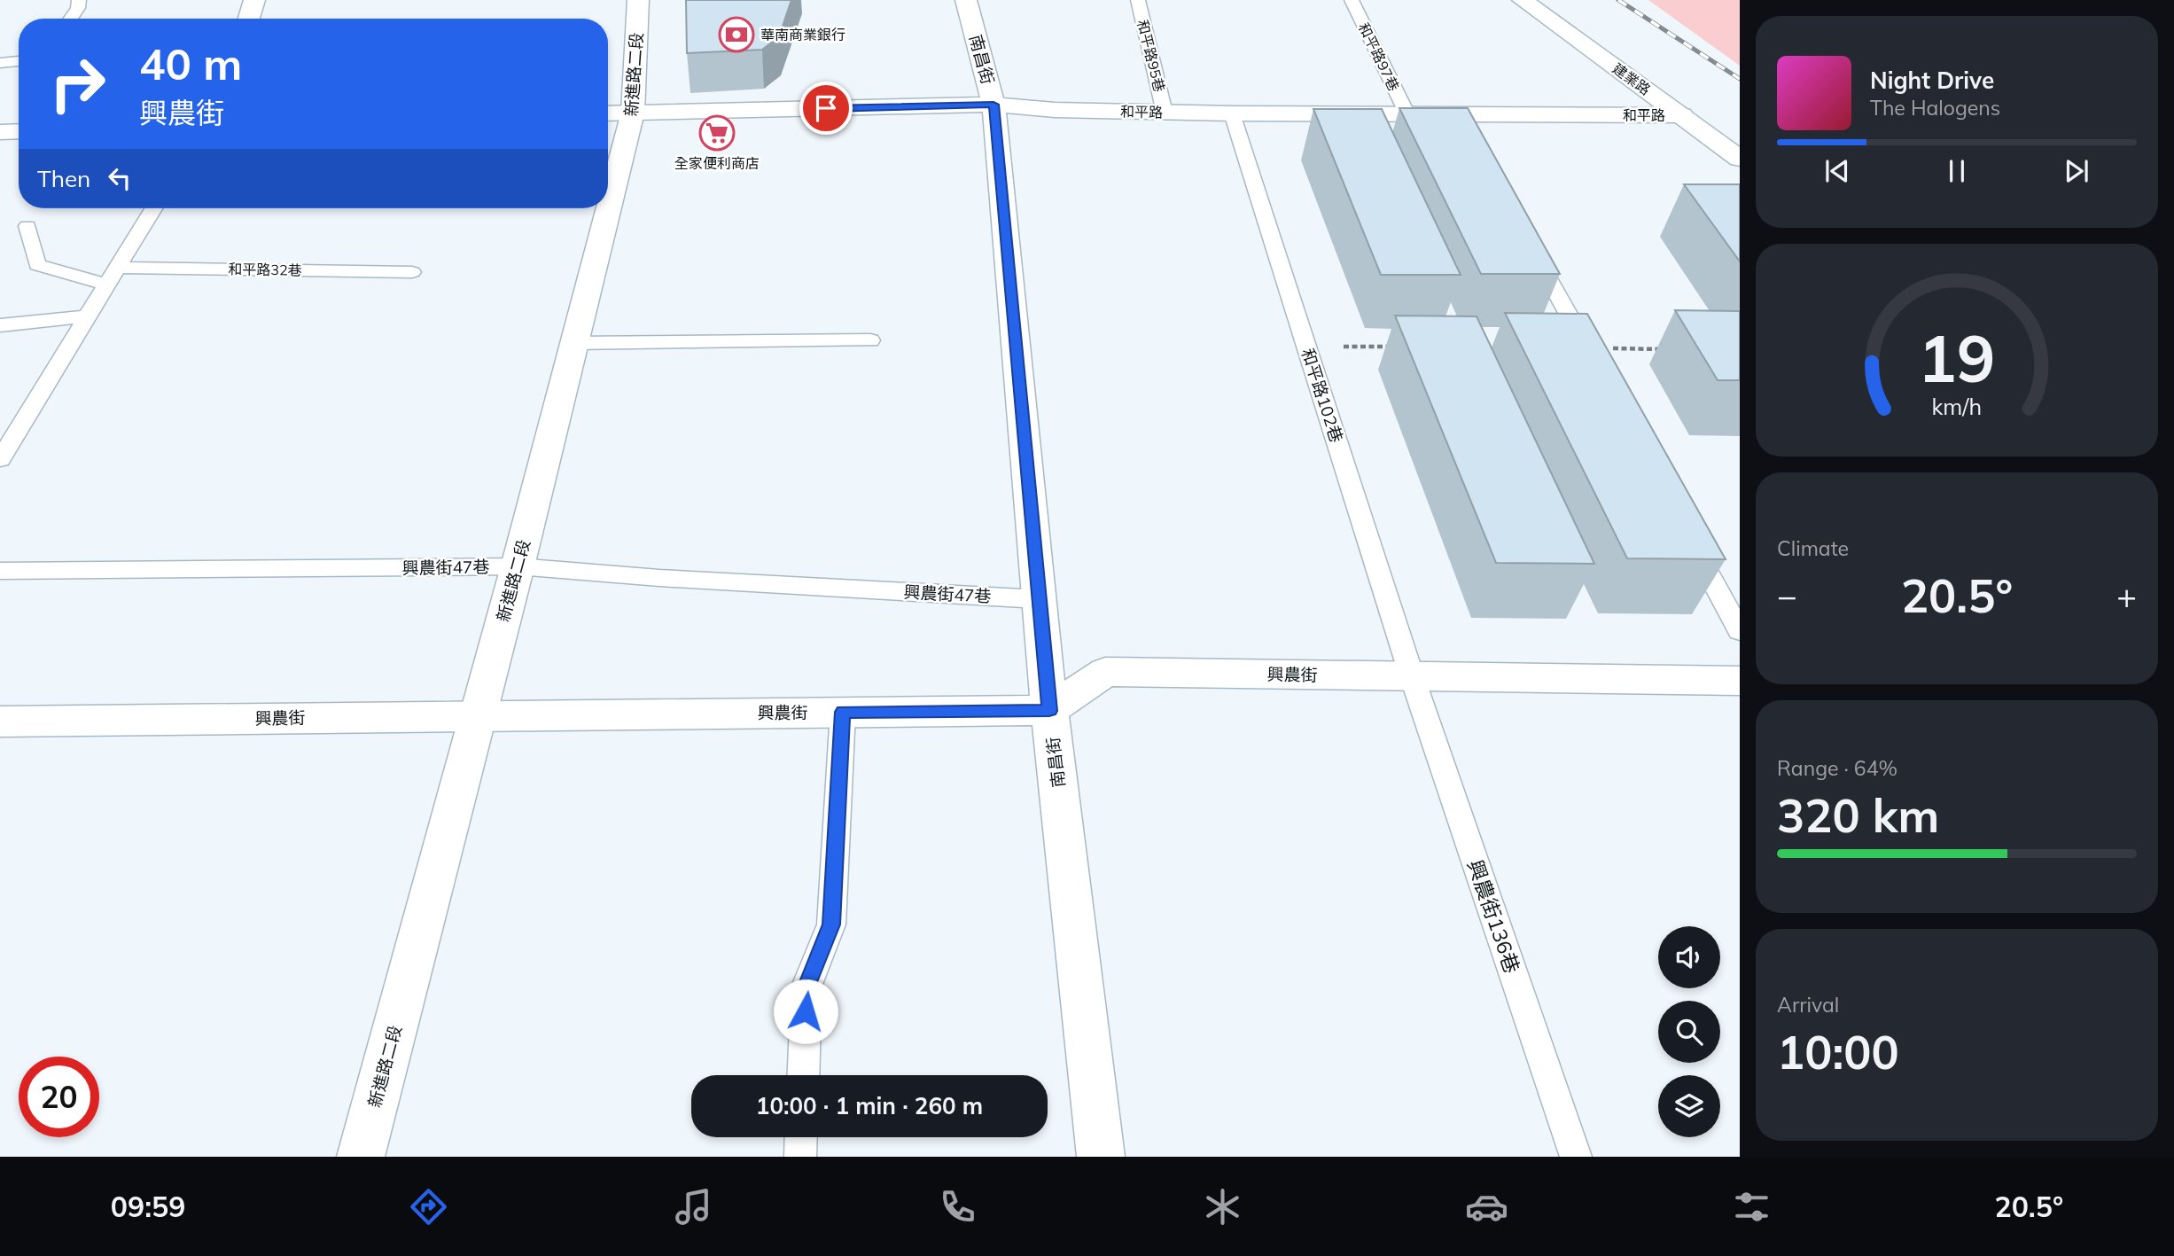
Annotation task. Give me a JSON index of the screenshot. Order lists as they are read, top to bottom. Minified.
{"streets":{"street":["南昌街","新進路二段","建業路","和平路","興農街"],"lane":["和平路95巷","和平路97巷","和平路32巷","和平路102巷","興農街47巷","興農街136巷"]},"crossings":[["和平路95巷","和平路"],["和平路97巷","和平路"],["南昌街","和平路"],["南昌街","興農街47巷"],["南昌街","興農街"],["新進路二段","和平路"],["新進路二段","興農街47巷"],["新進路二段","興農街"],["建業路","和平路"],["和平路","和平路102巷"],["和平路102巷","興農街"],["和平路102巷","興農街136巷"],["興農街","興農街136巷"]],"places":{"bank":["華南商業銀行"],"supermarket":["全家便利商店"]},"page":{"turn":["40 m","興農街"],"song":["Night Drive","The Halogens"],"then":"Then","tile":["Climate",["Range · 64%","320 km"],["Arrival","10:00"]],"heat":["−","20.5°","+"],"limit":"20","trip":"10:00 · 1 min · 260 m","tabs":["09:59","20.5°"],"gauge":["19","km/h"]}}
